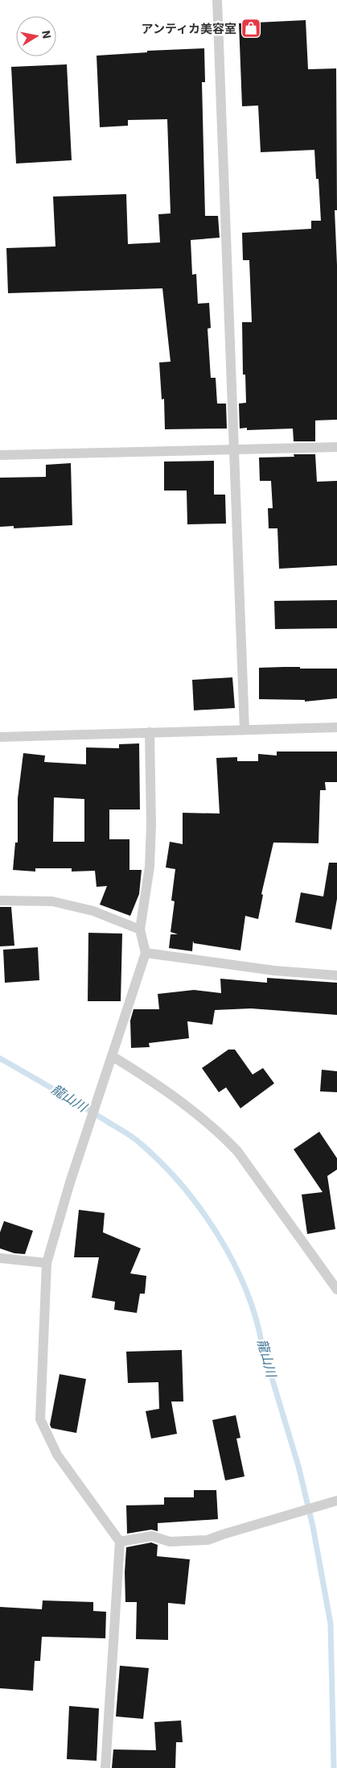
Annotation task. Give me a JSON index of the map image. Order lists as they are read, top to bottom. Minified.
{"water":["龍山川"],"places":{"shop":["アンティカ美容室"]},"north":"right"}
